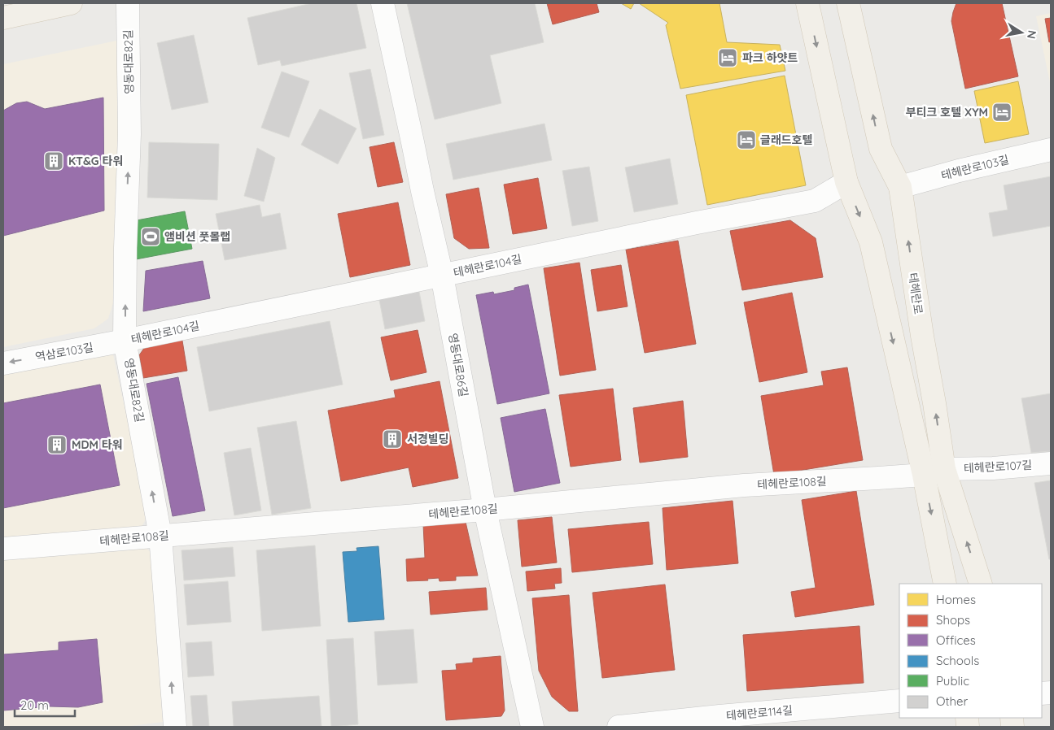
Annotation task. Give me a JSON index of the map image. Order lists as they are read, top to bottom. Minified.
{"streets":{"main road":["테헤란로"],"street":["영동대로82길","테헤란로103길","테헤란로104길","역삼로103길","영동대로86길","테헤란로107길","테헤란로108길","테헤란로114길"]},"crossings":[["영동대로82길","테헤란로104길"],["영동대로82길","역삼로103길"],["영동대로82길","테헤란로108길"],["테헤란로103길","테헤란로"],["테헤란로104길","테헤란로"],["테헤란로104길","역삼로103길"],["테헤란로104길","영동대로86길"],["테헤란로","테헤란로107길"],["테헤란로","테헤란로108길"],["영동대로86길","테헤란로108길"],["테헤란로107길","테헤란로108길"]],"one_way":["영동대로82길","역삼로103길"],"places":{"hotel":["파크 하얏트","부티크 호텔 XYM","글래드호텔"],"building":["KT&G 타워","서경빌딩","MDM 타워"],"sports":["앰비션 풋볼랩"]},"legend":["Homes","Shops","Offices","Schools","Public","Other"],"scale_bar":"20 m","north":"right"}
